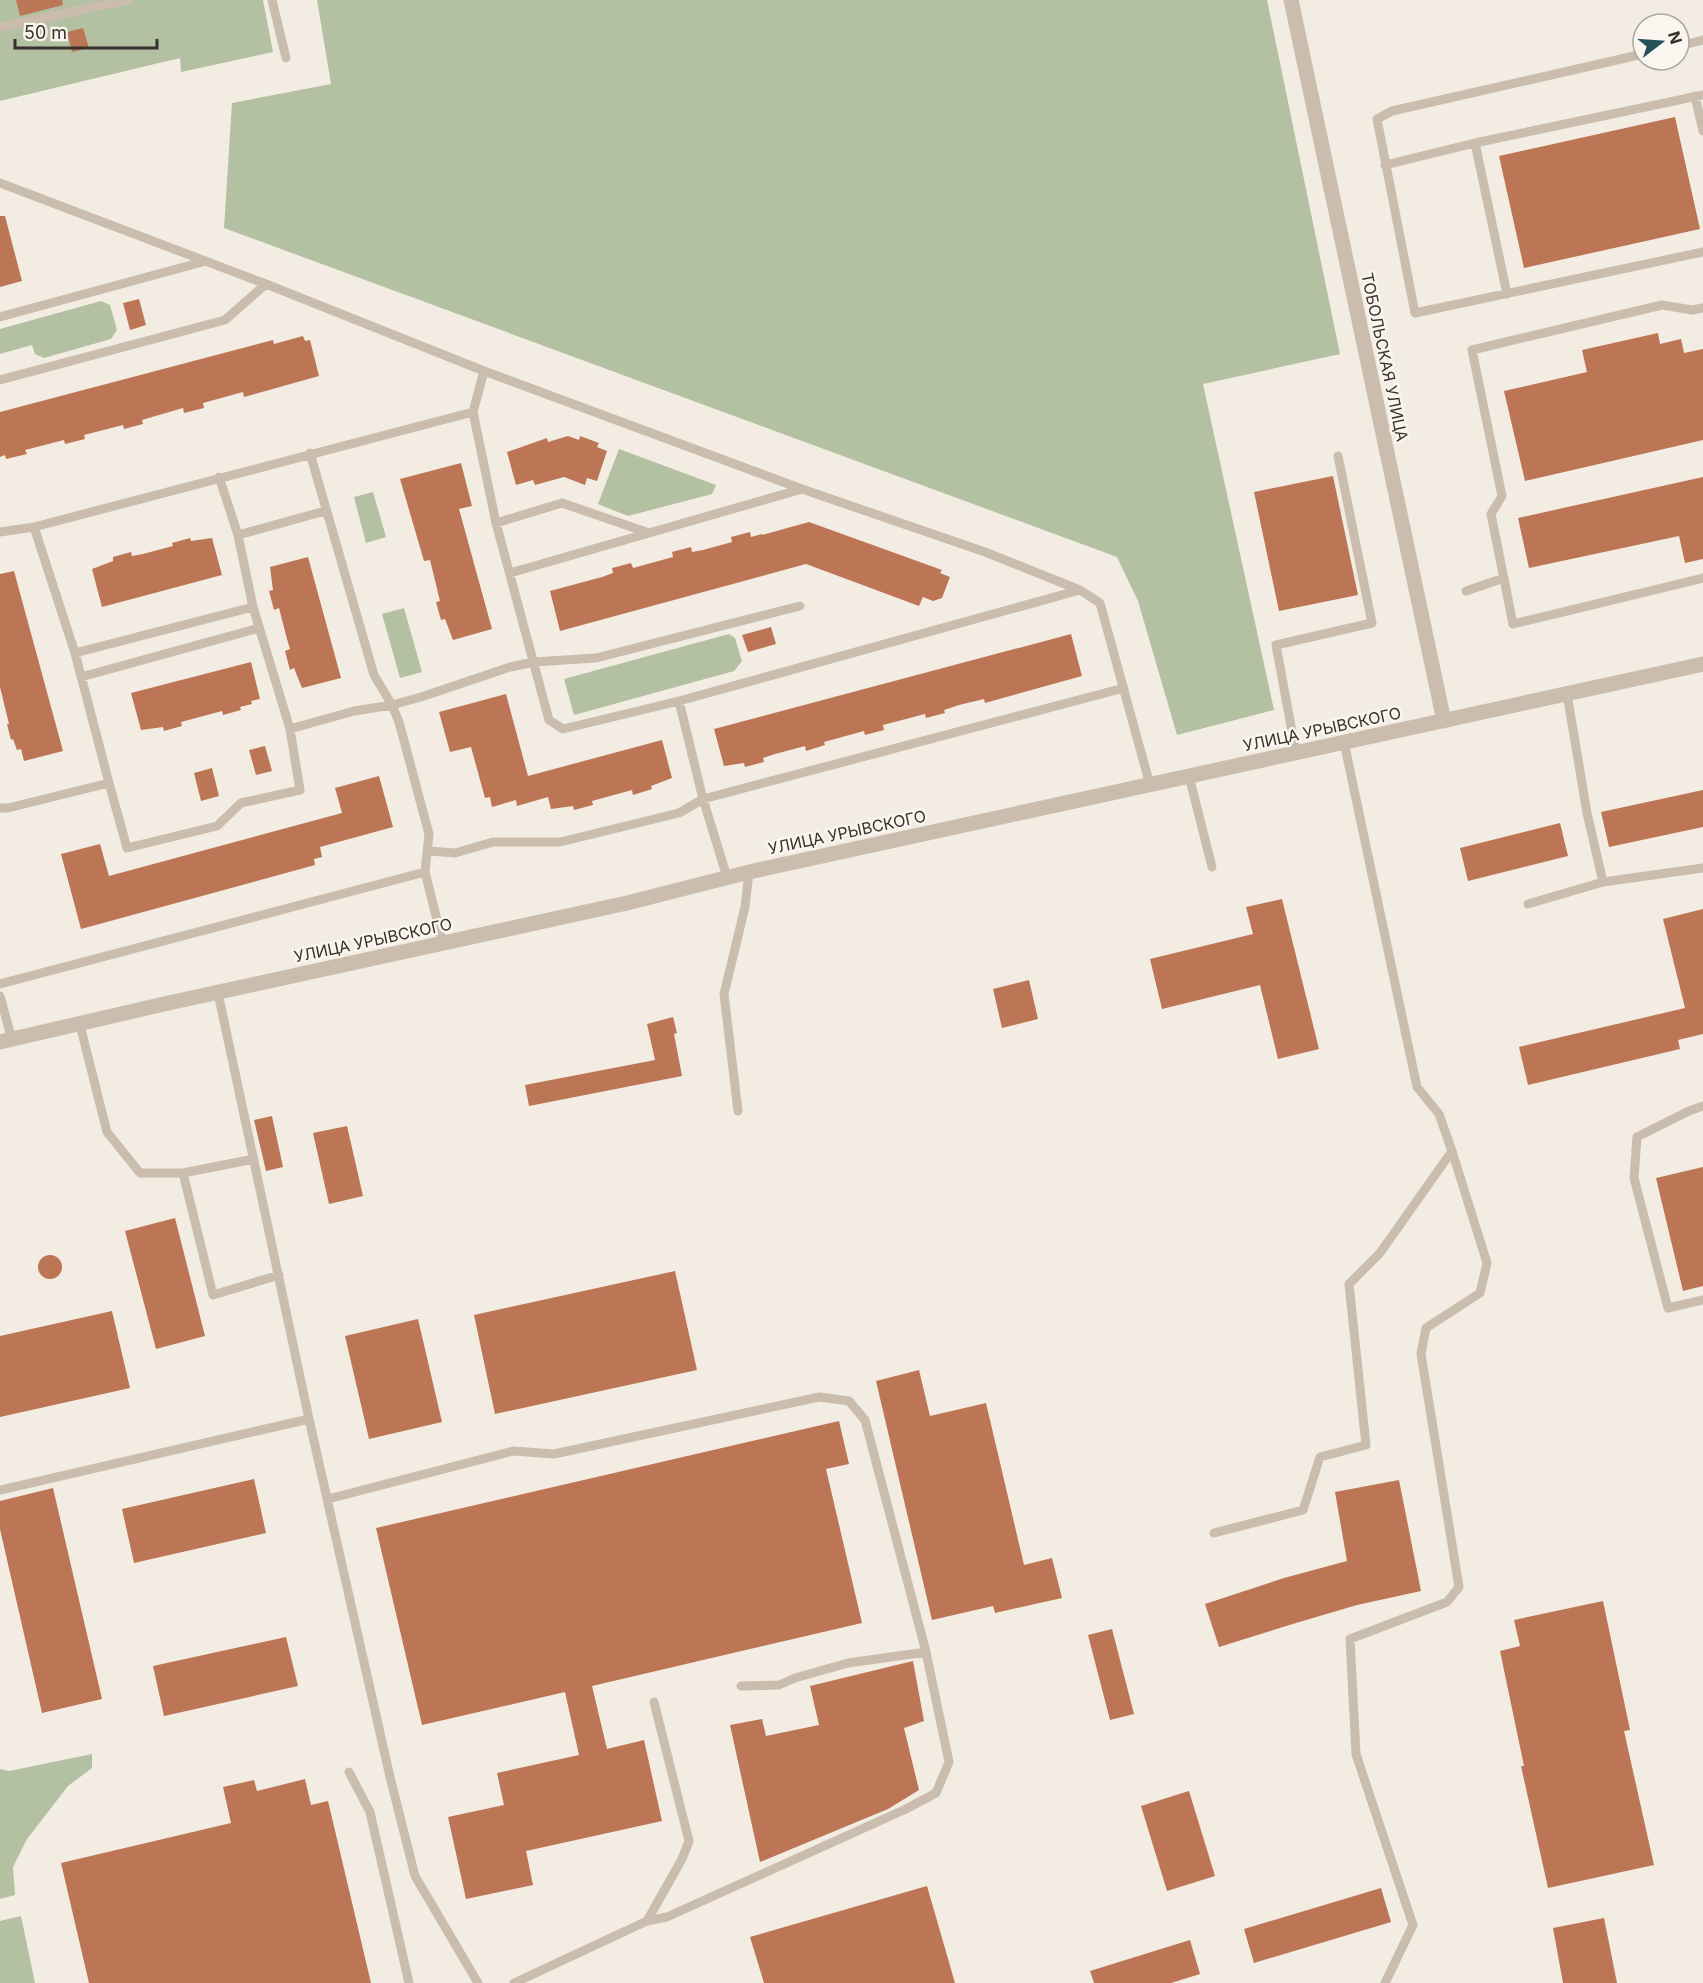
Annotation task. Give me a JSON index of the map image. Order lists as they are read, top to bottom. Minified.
{"streets":{"street":["ТОБОЛЬСКАЯ УЛИЦА","УЛИЦА УРЫВСКОГО"]},"crossings":[["ТОБОЛЬСКАЯ УЛИЦА","УЛИЦА УРЫВСКОГО"]],"scale_bar":"50 m","north":"right"}
